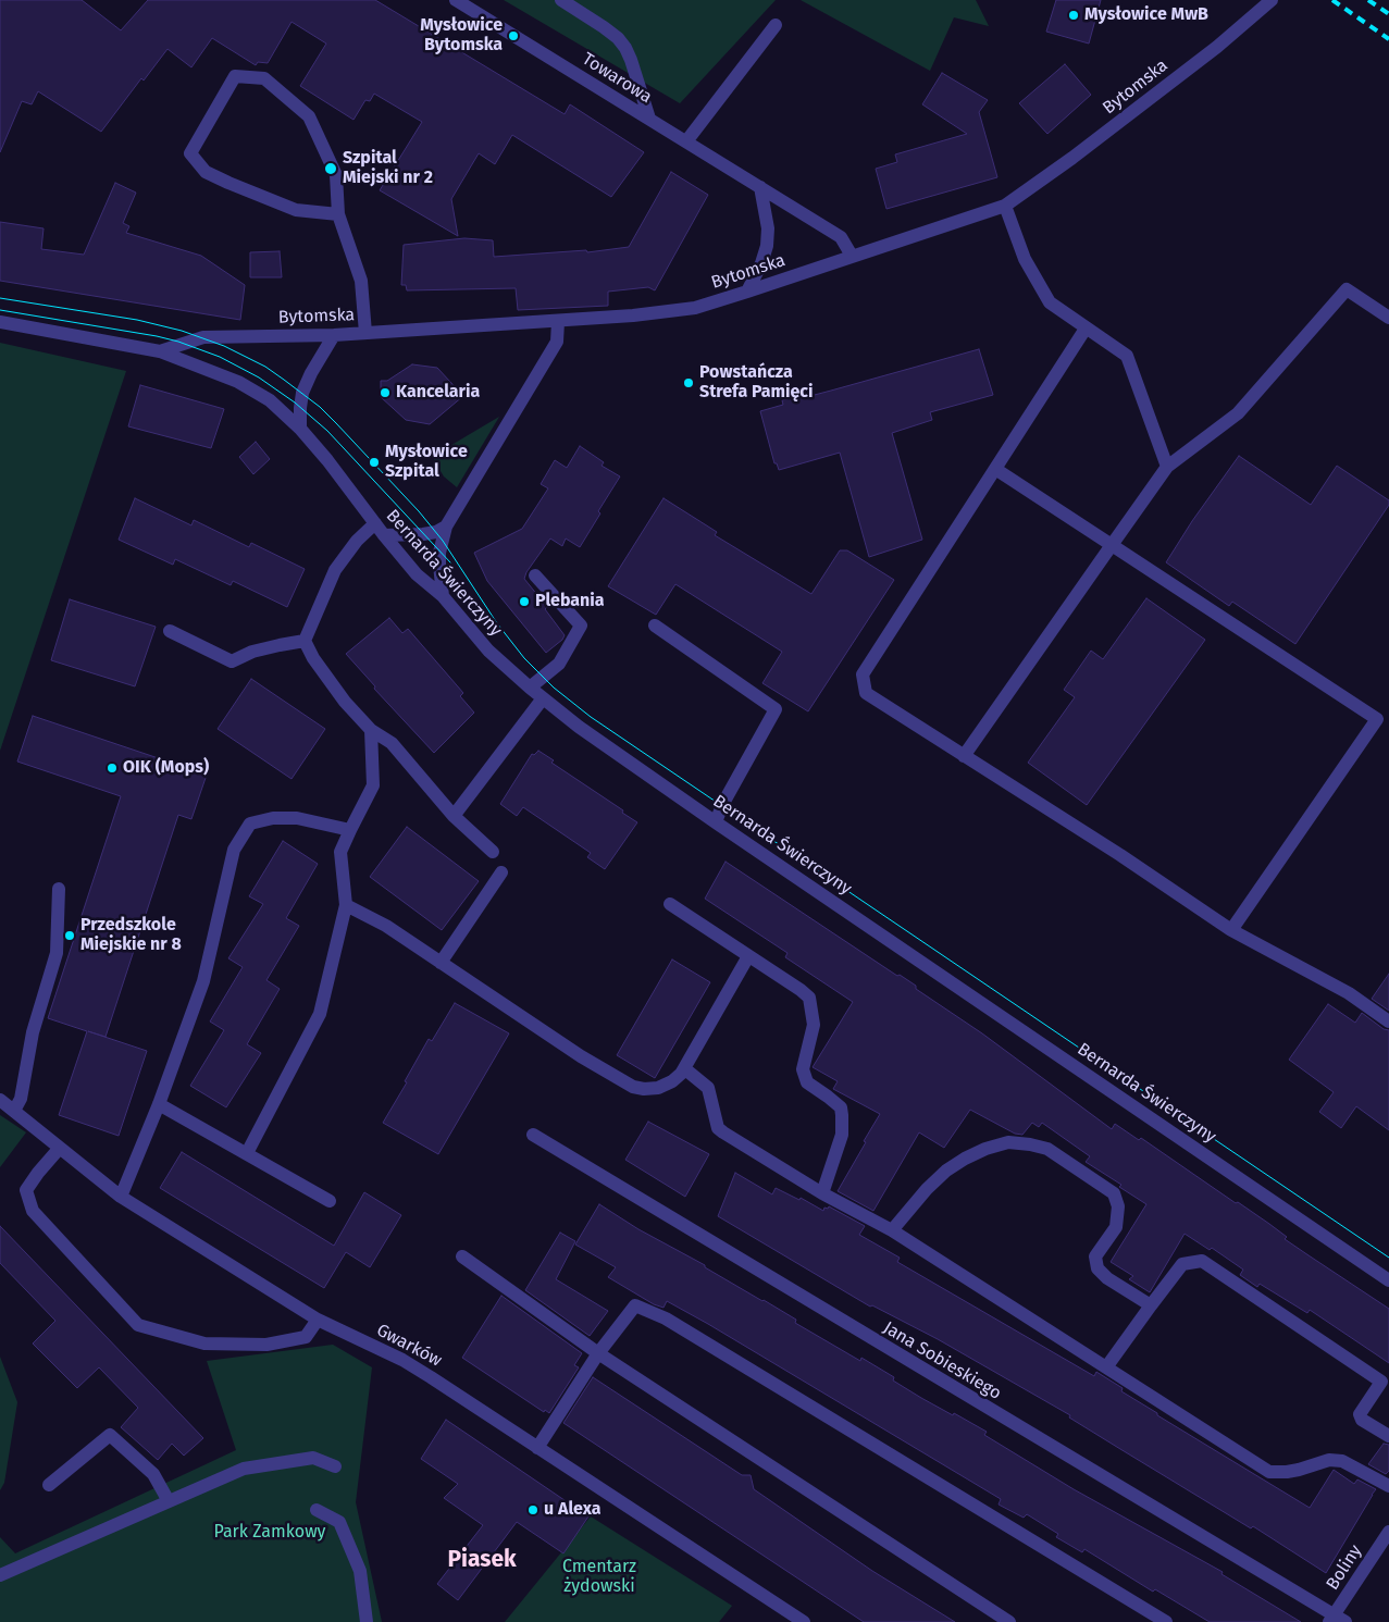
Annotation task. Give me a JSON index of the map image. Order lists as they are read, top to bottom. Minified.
{"streets":{"street":["Towarowa","Bytomska","Bernarda Świerczyny","Gwarków","Jana Sobieskiego","Boliny"]},"crossings":[["Towarowa","Bytomska"],["Bytomska","Bernarda Świerczyny"],["Jana Sobieskiego","Boliny"]],"districts":["Piasek"],"parks":["Park Zamkowy","Cmentarz żydowski"],"places":["Mysłowice MwB","Mysłowice Bytomska","Szpital Miejski nr 2","Powstańcza Strefa Pamięci","Kancelaria","Mysłowice Szpital","Plebania","OIK (Mops)","Przedszkole Miejskie nr 8","u Alexa"]}
